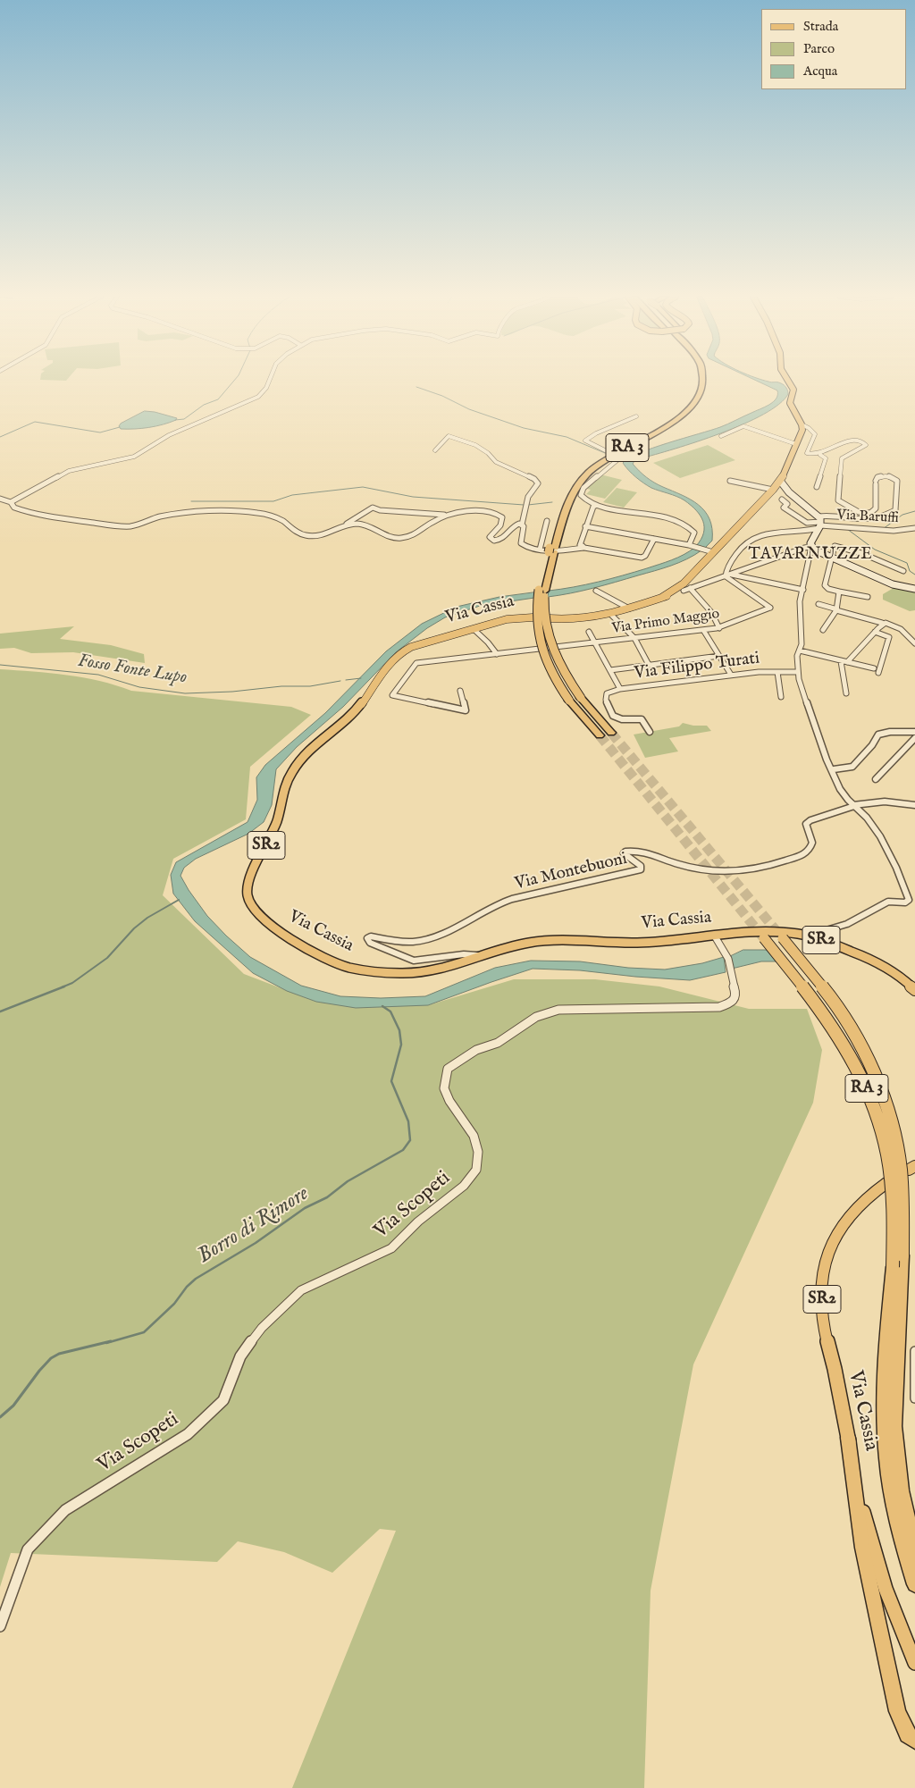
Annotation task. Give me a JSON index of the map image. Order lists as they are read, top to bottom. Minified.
{"streets":{"highway":["RA 3"],"main road":["Via Cassia","SR2"],"street":["Via Baruffi","Via Primo Maggio","Via Filippo Turati","Via Montebuoni","Via Scopeti"]},"crossings":[["Via Cassia","Via Montebuoni"],["Via Cassia","Via Scopeti"]],"districts":["TAVARNUZZE"],"water":["Fosso Fonte Lupo","Borro di Rimore"],"legend":["Strada","Parco","Acqua"]}
